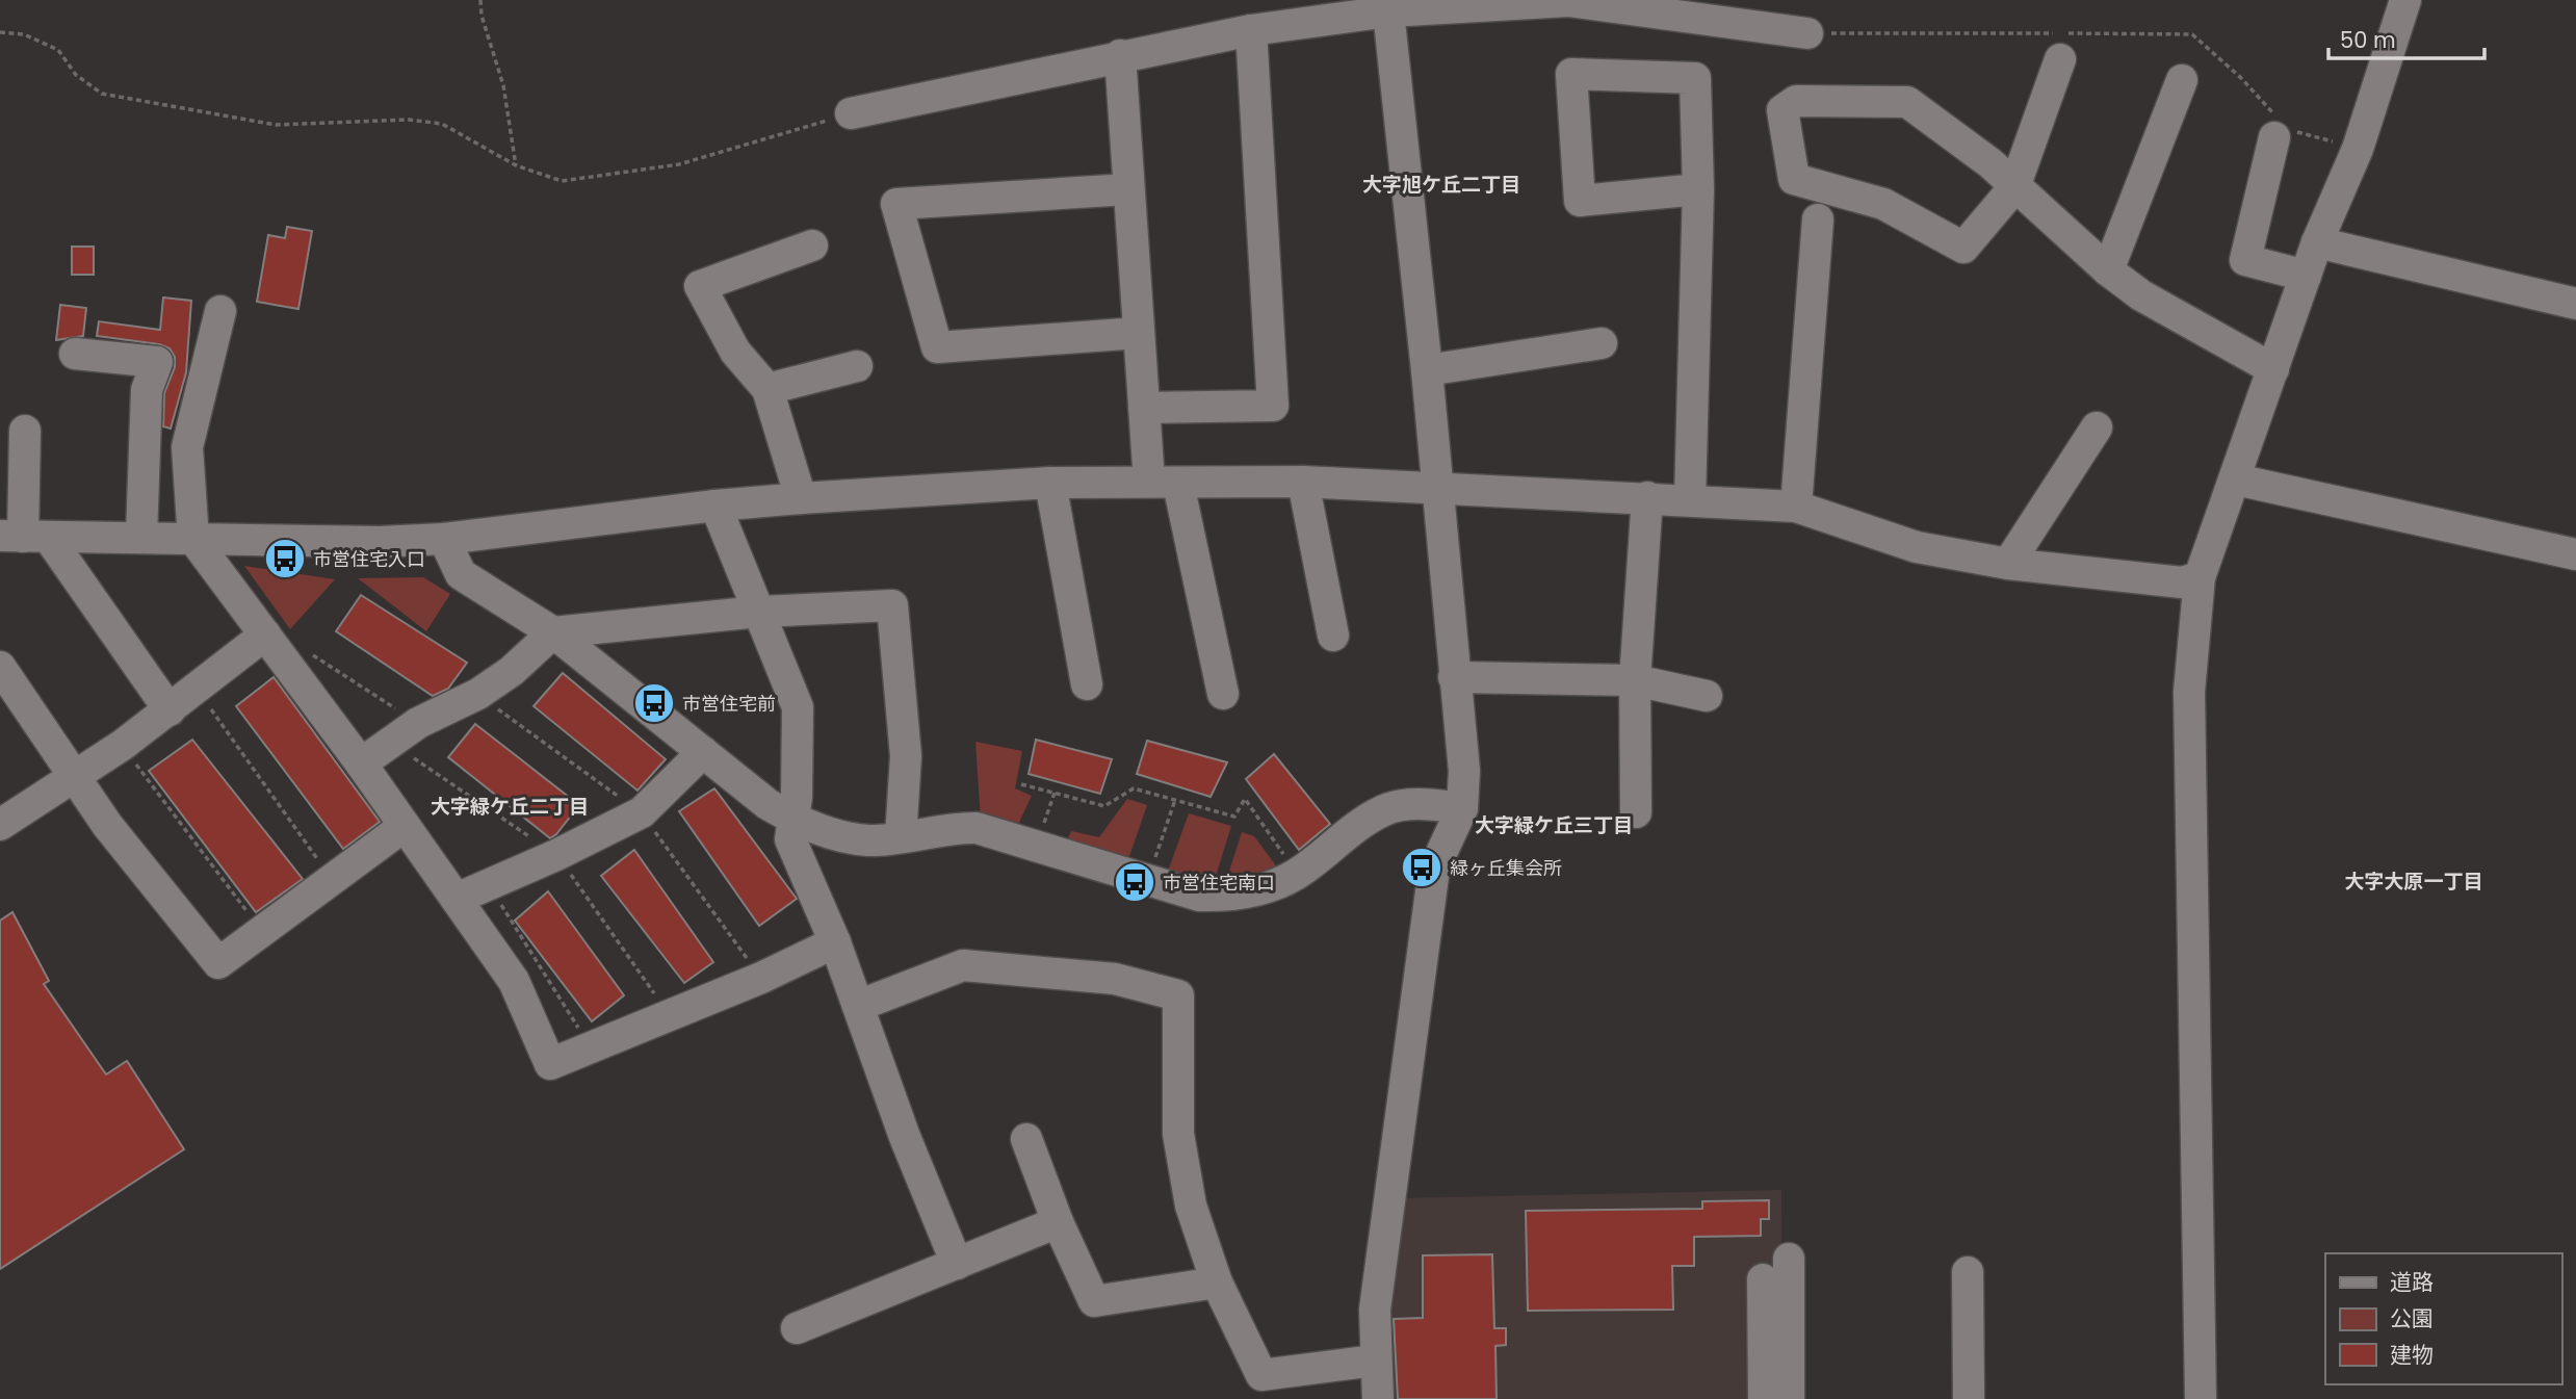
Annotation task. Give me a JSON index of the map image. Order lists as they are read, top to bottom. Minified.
{"districts":["大字旭ケ丘二丁目","大字緑ケ丘二丁目","大字緑ケ丘三丁目","大字大原一丁目"],"places":{"bus stop":["市営住宅入口","市営住宅前","緑ヶ丘集会所","市営住宅南口"]},"legend":["道路","公園","建物"],"scale_bar":"50 m"}
